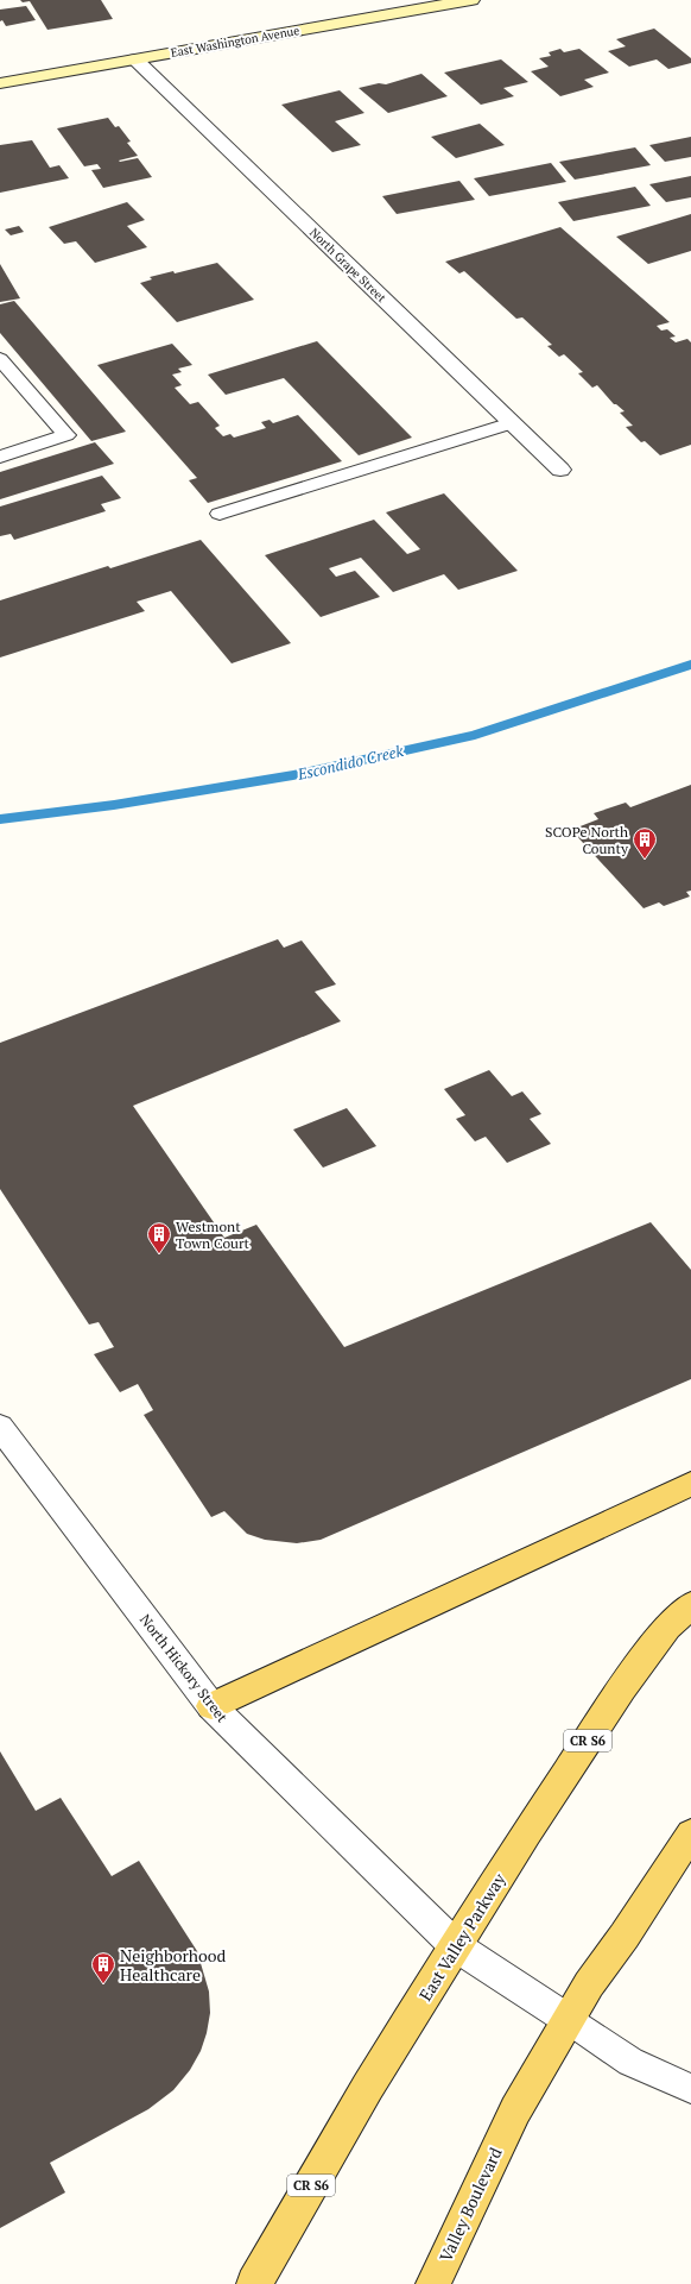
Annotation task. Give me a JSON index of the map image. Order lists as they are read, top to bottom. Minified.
{"streets":{"main road":["East Washington Avenue","CR S6","East Valley Parkway","Valley Boulevard"],"street":["North Grape Street","North Hickory Street"]},"crossings":[["East Washington Avenue","North Grape Street"],["North Hickory Street","East Valley Parkway"],["North Hickory Street","Valley Boulevard"]],"water":["Escondido Creek"],"places":{"building":["SCOPe North County","Westmont Town Court","Neighborhood Healthcare"]}}
